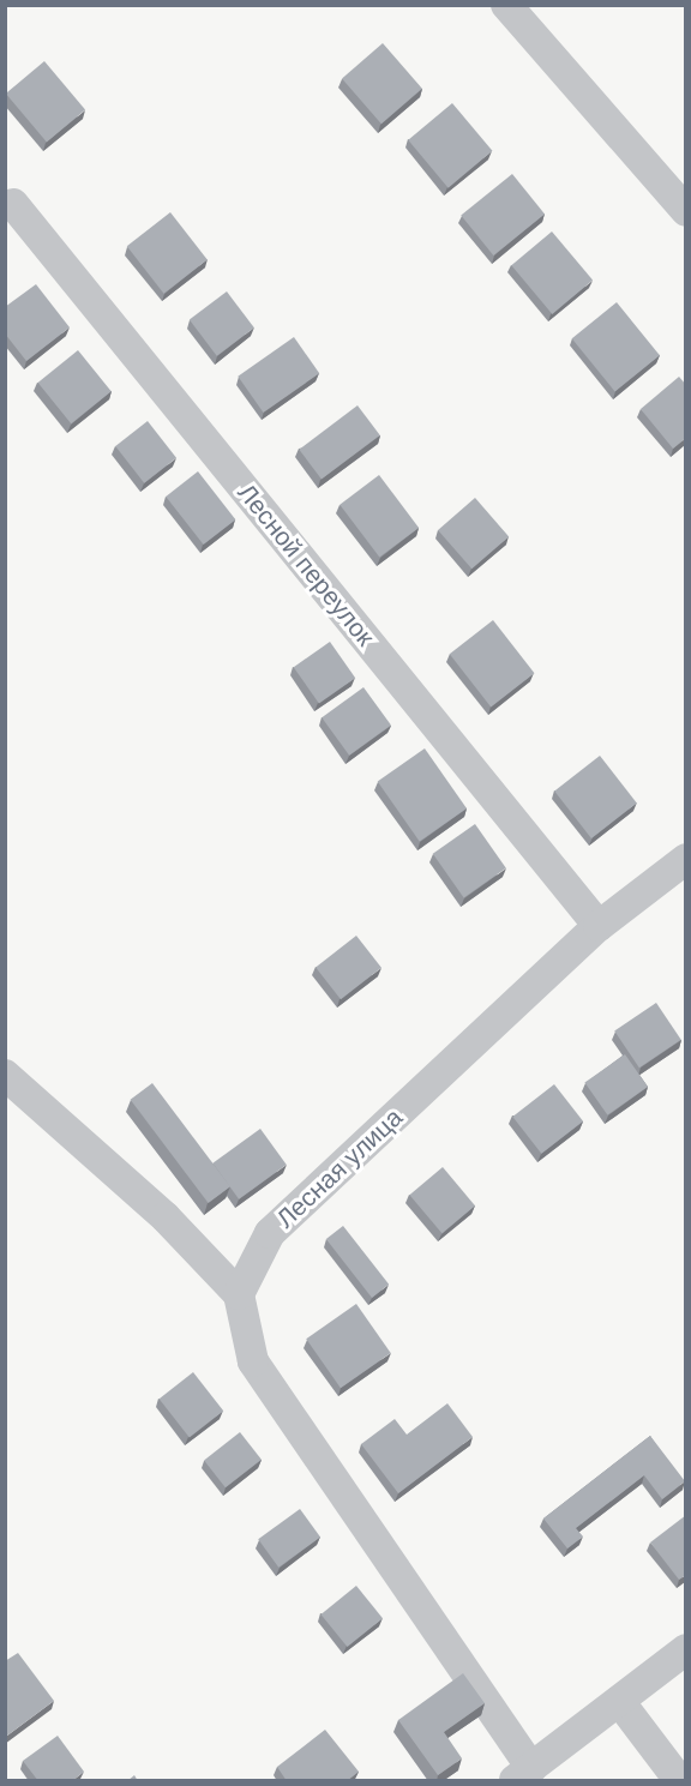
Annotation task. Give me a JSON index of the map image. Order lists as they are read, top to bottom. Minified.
{"streets":{"street":["Лесной переулок","Лесная улица"]},"crossings":[["Лесной переулок","Лесная улица"]]}
